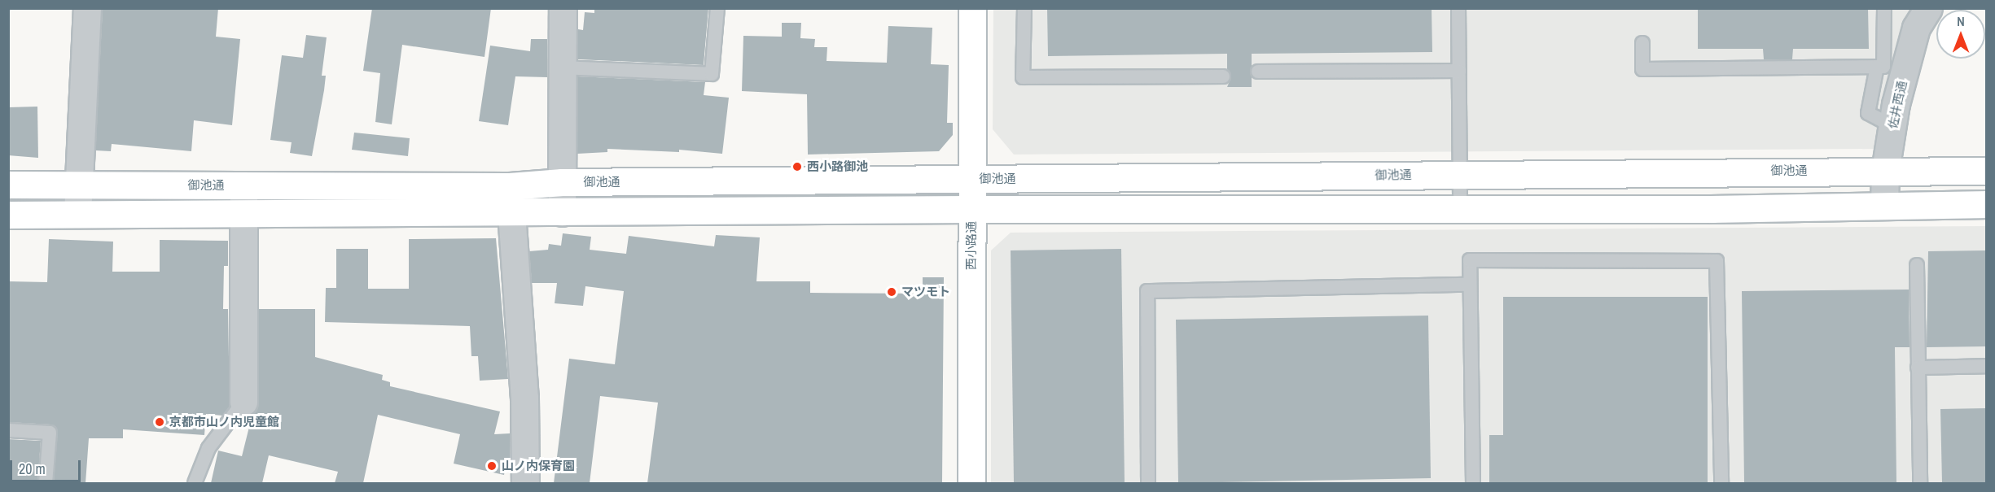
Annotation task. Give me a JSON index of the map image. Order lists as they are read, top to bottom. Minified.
{"streets":{"street":["佐井西通","御池通","西小路通"]},"crossings":[["佐井西通","御池通"],["御池通","西小路通"]],"places":["西小路御池","マツモト","京都市山ノ内児童館","山ノ内保育園"],"scale_bar":"20 m","north":"top"}
